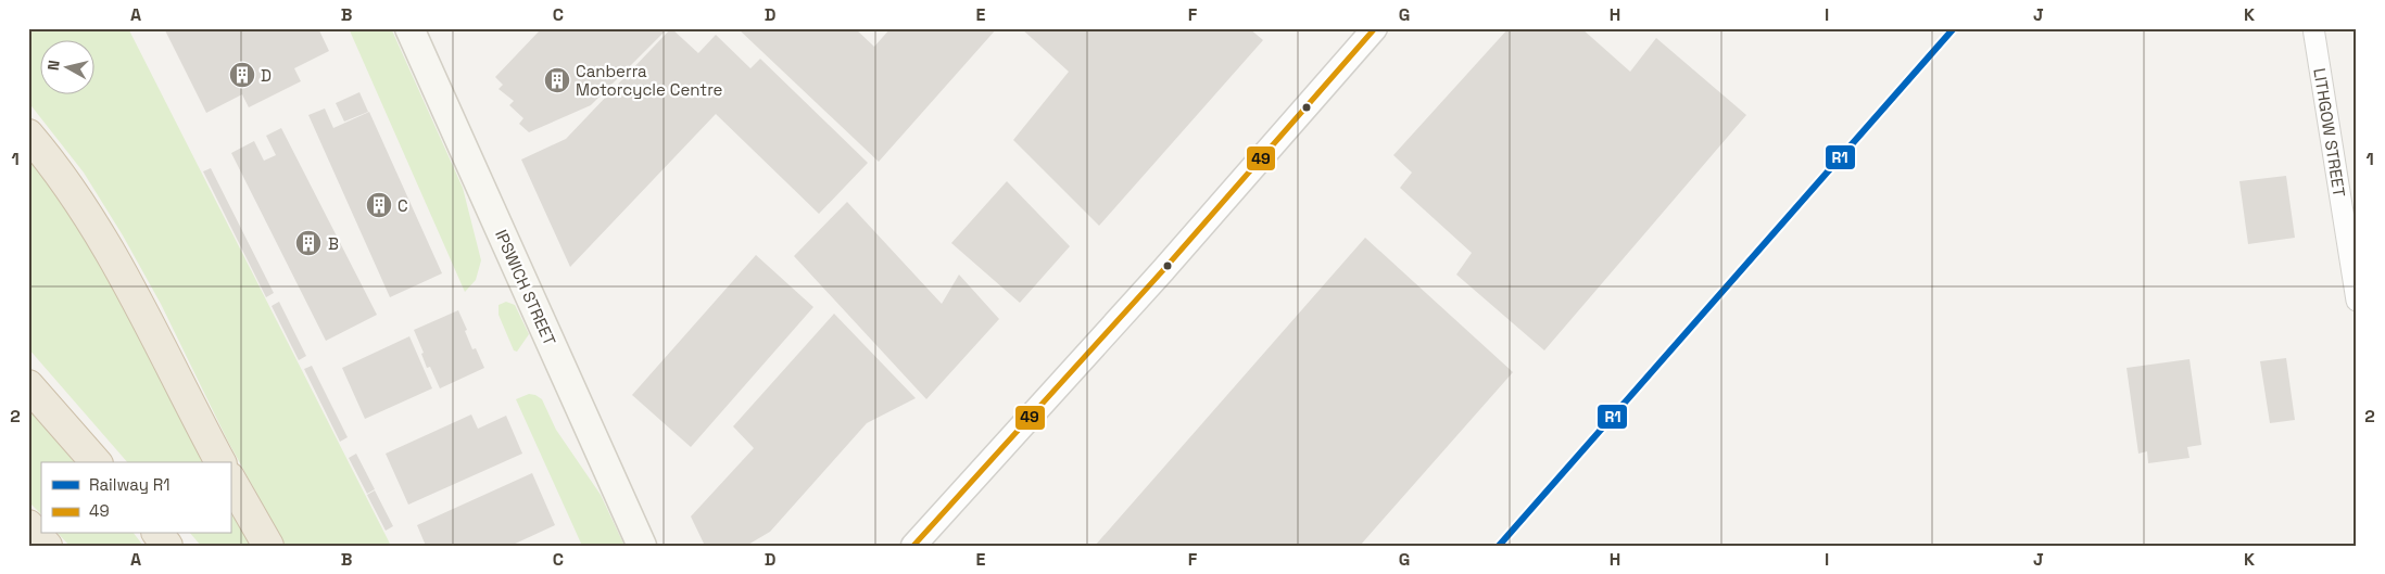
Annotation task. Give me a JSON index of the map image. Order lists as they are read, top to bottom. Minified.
{"streets":{"main road":["IPSWICH STREET"],"street":["LITHGOW STREET"]},"places":{"building":["D","Canberra Motorcycle Centre","C","B"]},"lines":["rail line R1","transit line 49"],"legend":["Railway R1","49"],"north":"left","grid":{"columns":["A","B","C","D","E","F","G","H","I","J","K"],"rows":["1","2"]}}
